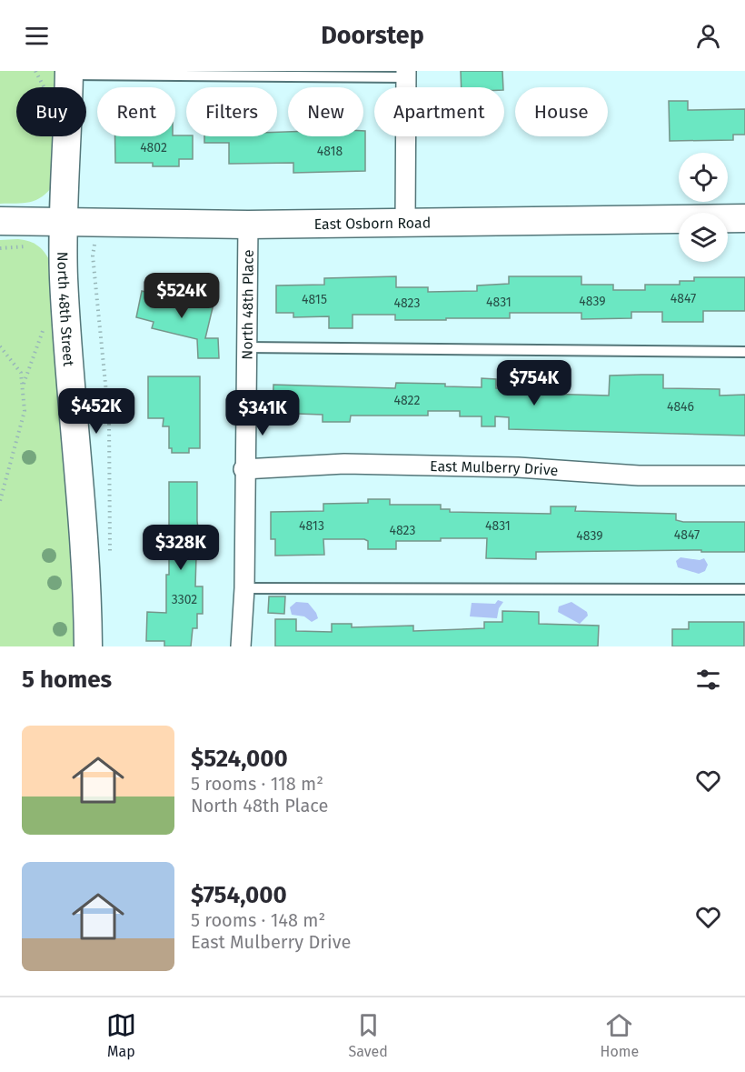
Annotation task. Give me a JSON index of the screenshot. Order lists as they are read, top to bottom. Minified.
{"streets":{"street":["East Osborn Road","North 48th Place","North 48th Street","East Mulberry Drive"]},"crossings":[["East Osborn Road","North 48th Place"],["East Osborn Road","North 48th Street"],["North 48th Place","East Mulberry Drive"]],"house_numbers":["4802","4818","4847","4815","4839","4831","4823","4822","4846","4813","4831","4823","4847","4839","3302"],"page":{"header":"Doorstep","chip":["Buy","Rent","Filters","New","Apartment","House"],"price":["$524K","$754K","$452K","$341K","$328K"],"heading":"5 homes","list":[{"name":"$524,000","note":"5 rooms · 118 m² · North 48th Place"},{"name":"$754,000","note":"5 rooms · 148 m² · East Mulberry Drive"}],"tabs":["Map","Saved","Home"]}}
